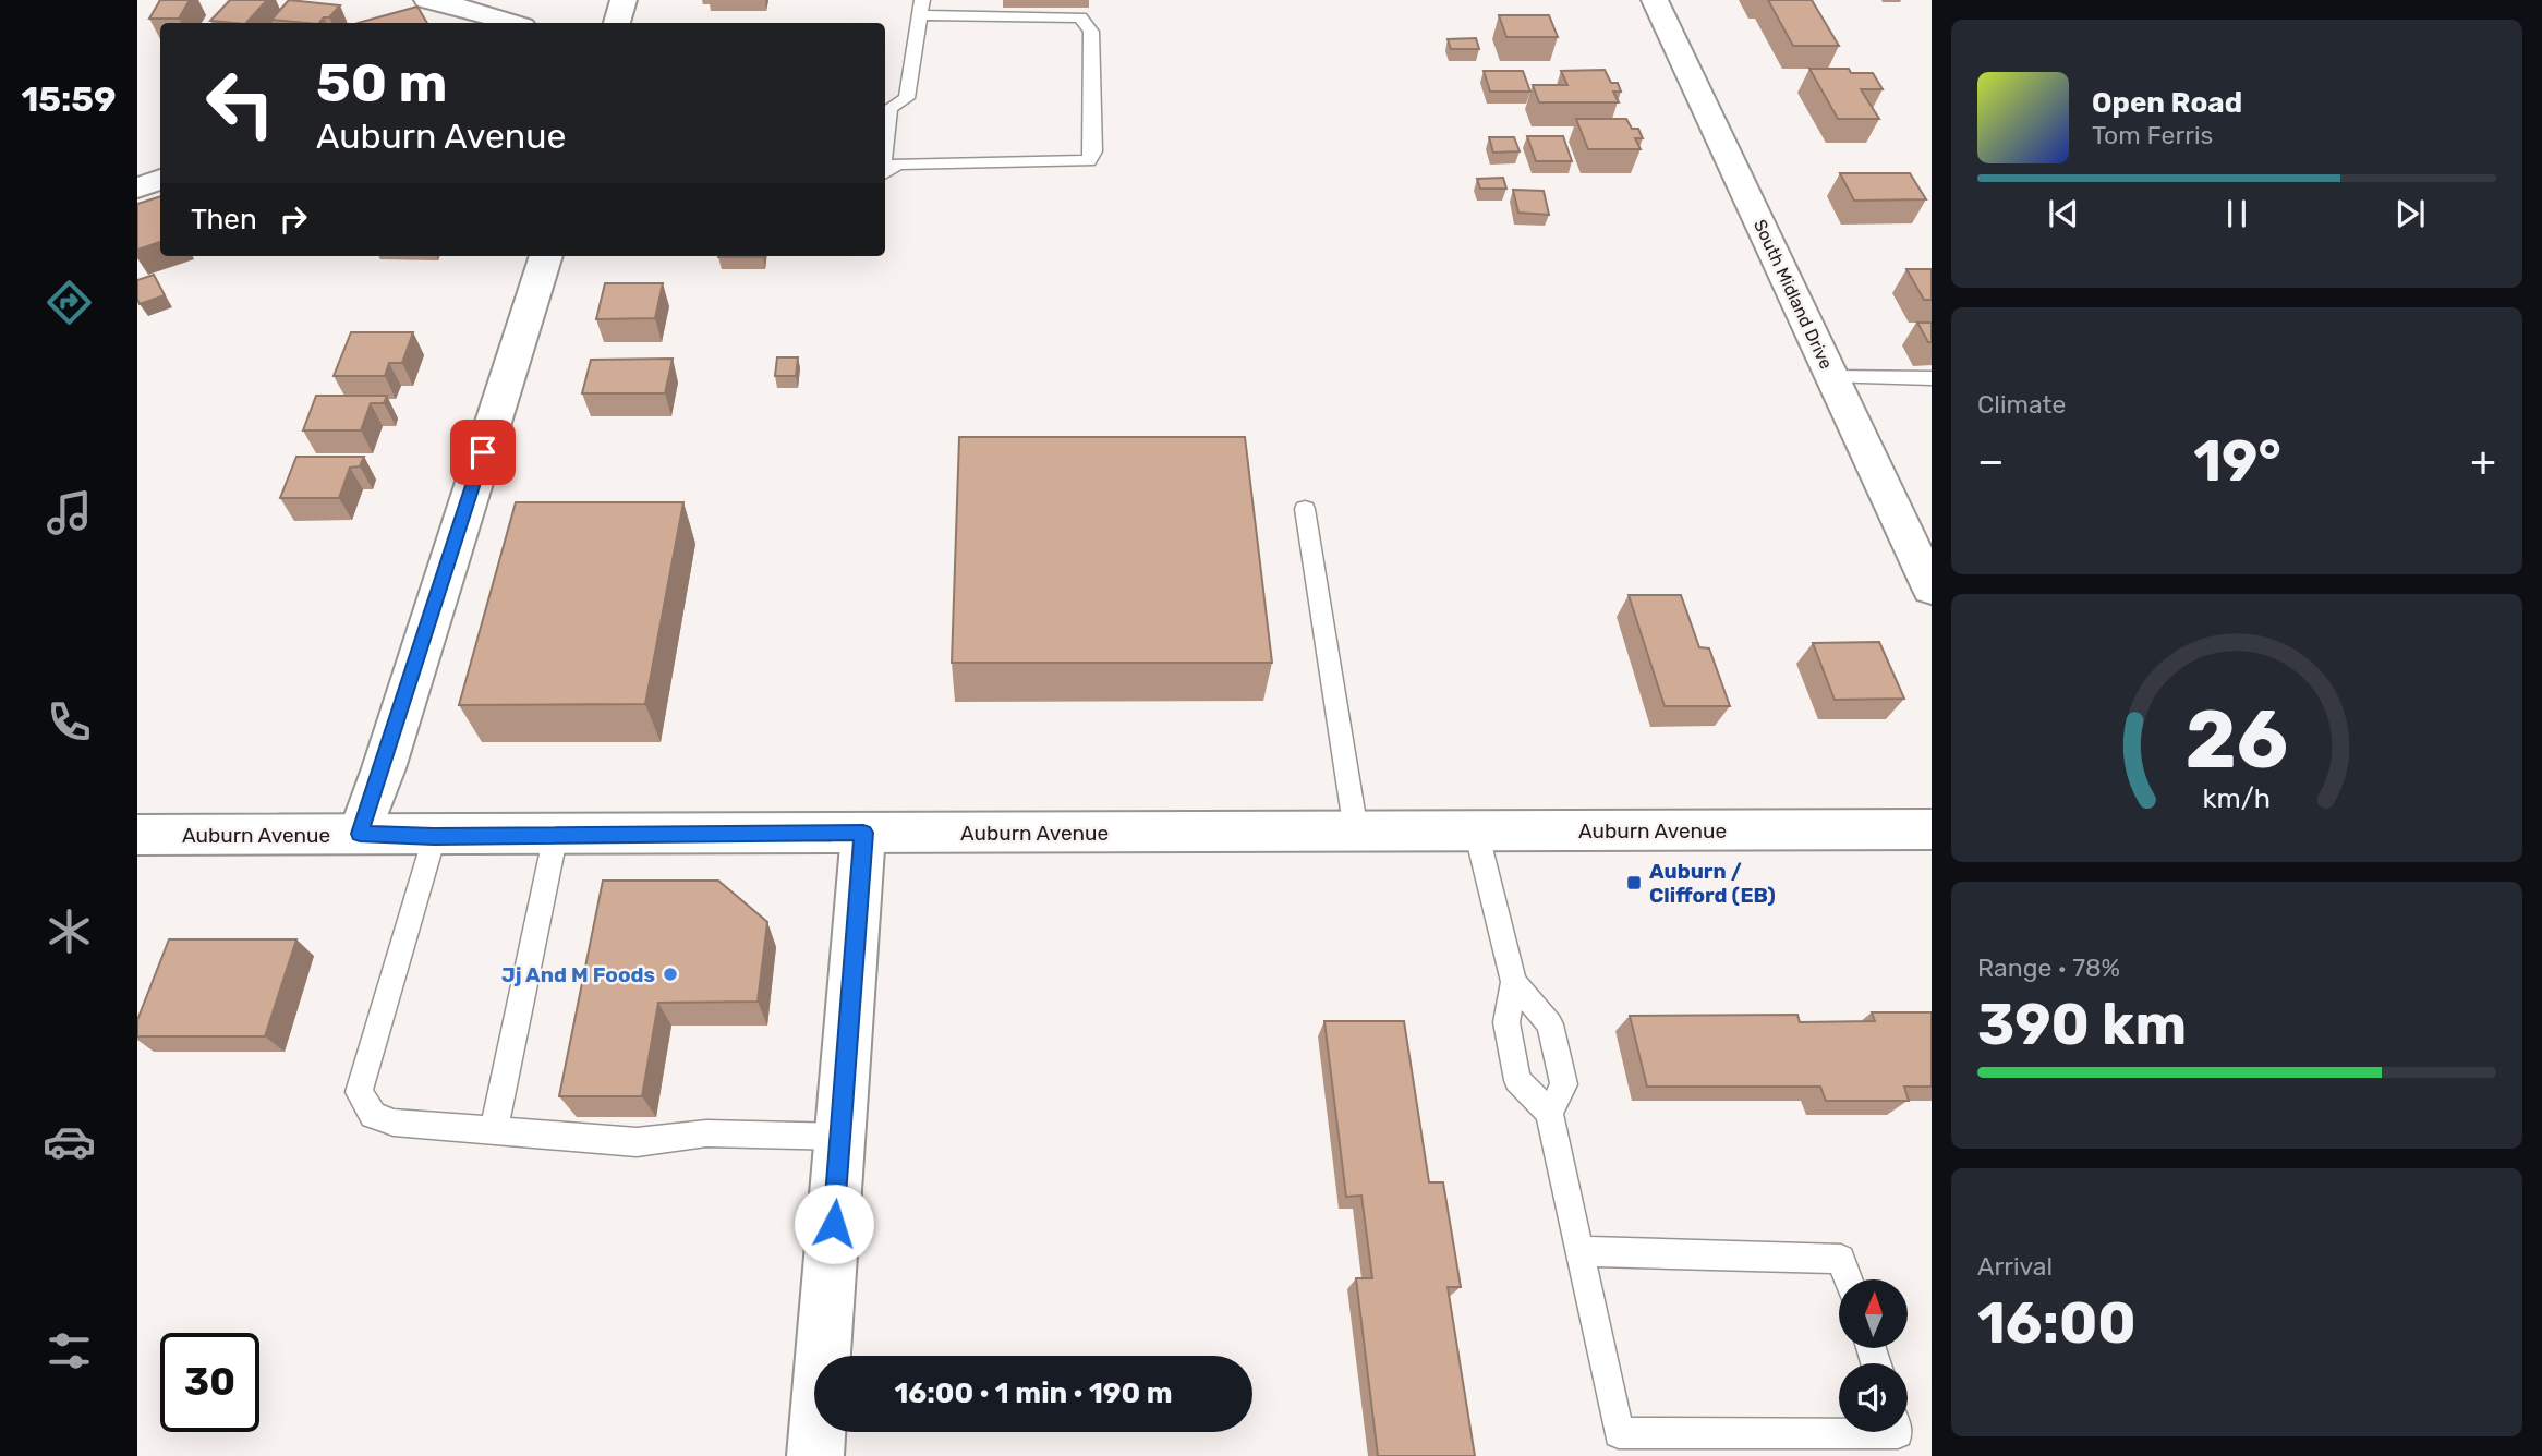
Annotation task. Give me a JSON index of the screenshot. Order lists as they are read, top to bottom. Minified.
{"streets":{"street":["South Midland Drive","Auburn Avenue"]},"places":{"transit":["Auburn / Clifford (EB)"],"other":["Jj And M Foods"]},"north":"top","page":{"tabs":"15:59","turn":["50 m","Auburn Avenue"],"song":["Open Road","Tom Ferris"],"then":"Then","tile":["Climate",["Range · 78%","390 km"],["Arrival","16:00"]],"heat":["−","19°","+"],"limit":"30","trip":"16:00 · 1 min · 190 m","gauge":["26","km/h"]}}
